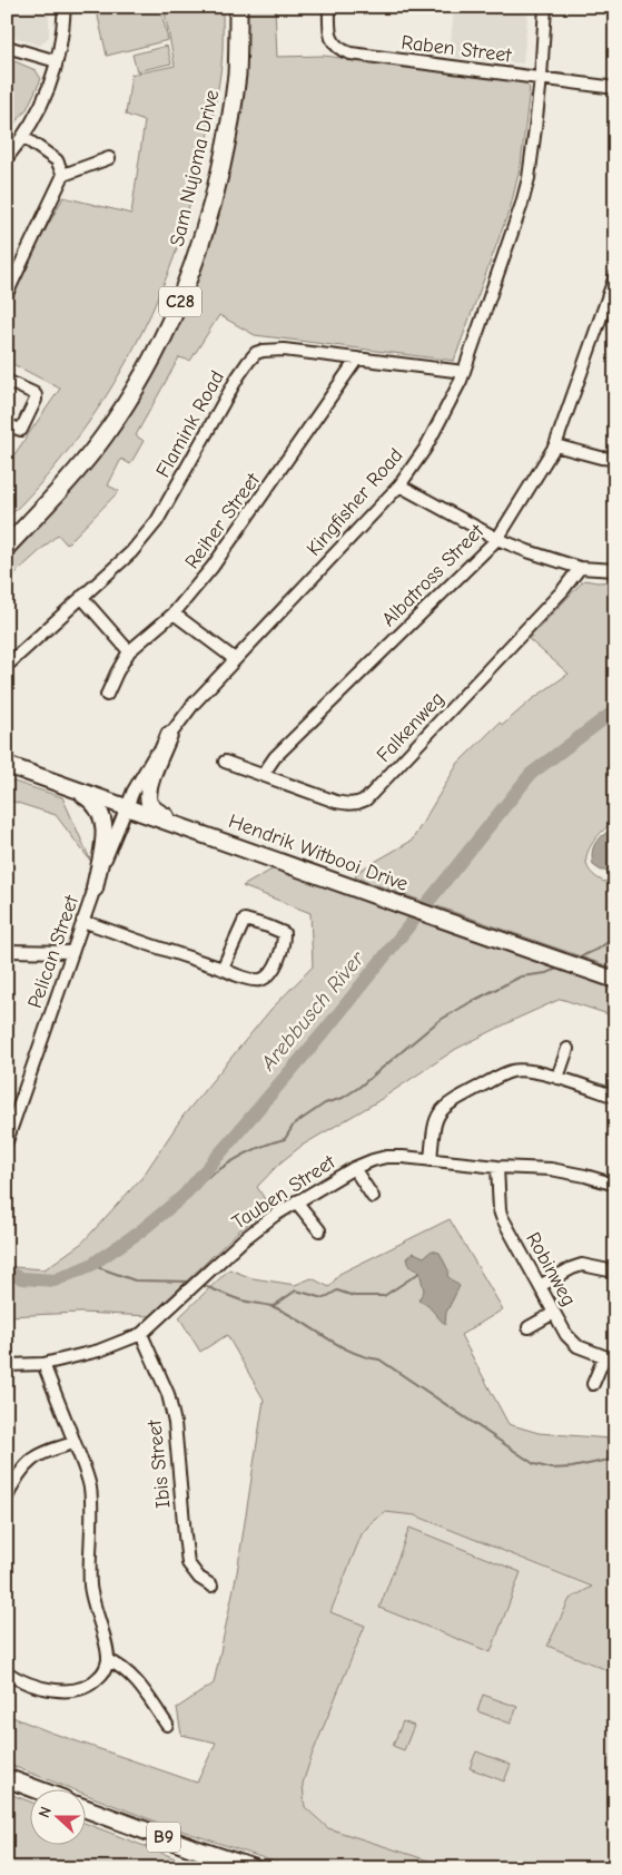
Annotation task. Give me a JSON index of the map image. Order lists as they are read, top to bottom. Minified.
{"streets":{"highway":["Sam Nujoma Drive","C28","B9"],"main road":["Hendrik Witbooi Drive"],"street":["Raben Street","Flamink Road","Kingfisher Road","Reiher Street","Albatross Street","Falkenweg","Pelican Street","Tauben Street","Robinweg","Ibis Street"]},"crossings":[["Raben Street","Kingfisher Road"],["Flamink Road","Kingfisher Road"],["Flamink Road","Reiher Street"],["Kingfisher Road","Hendrik Witbooi Drive"],["Kingfisher Road","Pelican Street"],["Albatross Street","Falkenweg"],["Hendrik Witbooi Drive","Pelican Street"],["Tauben Street","Robinweg"],["Tauben Street","Ibis Street"]],"water":["Arebbusch River"],"north":"left"}
